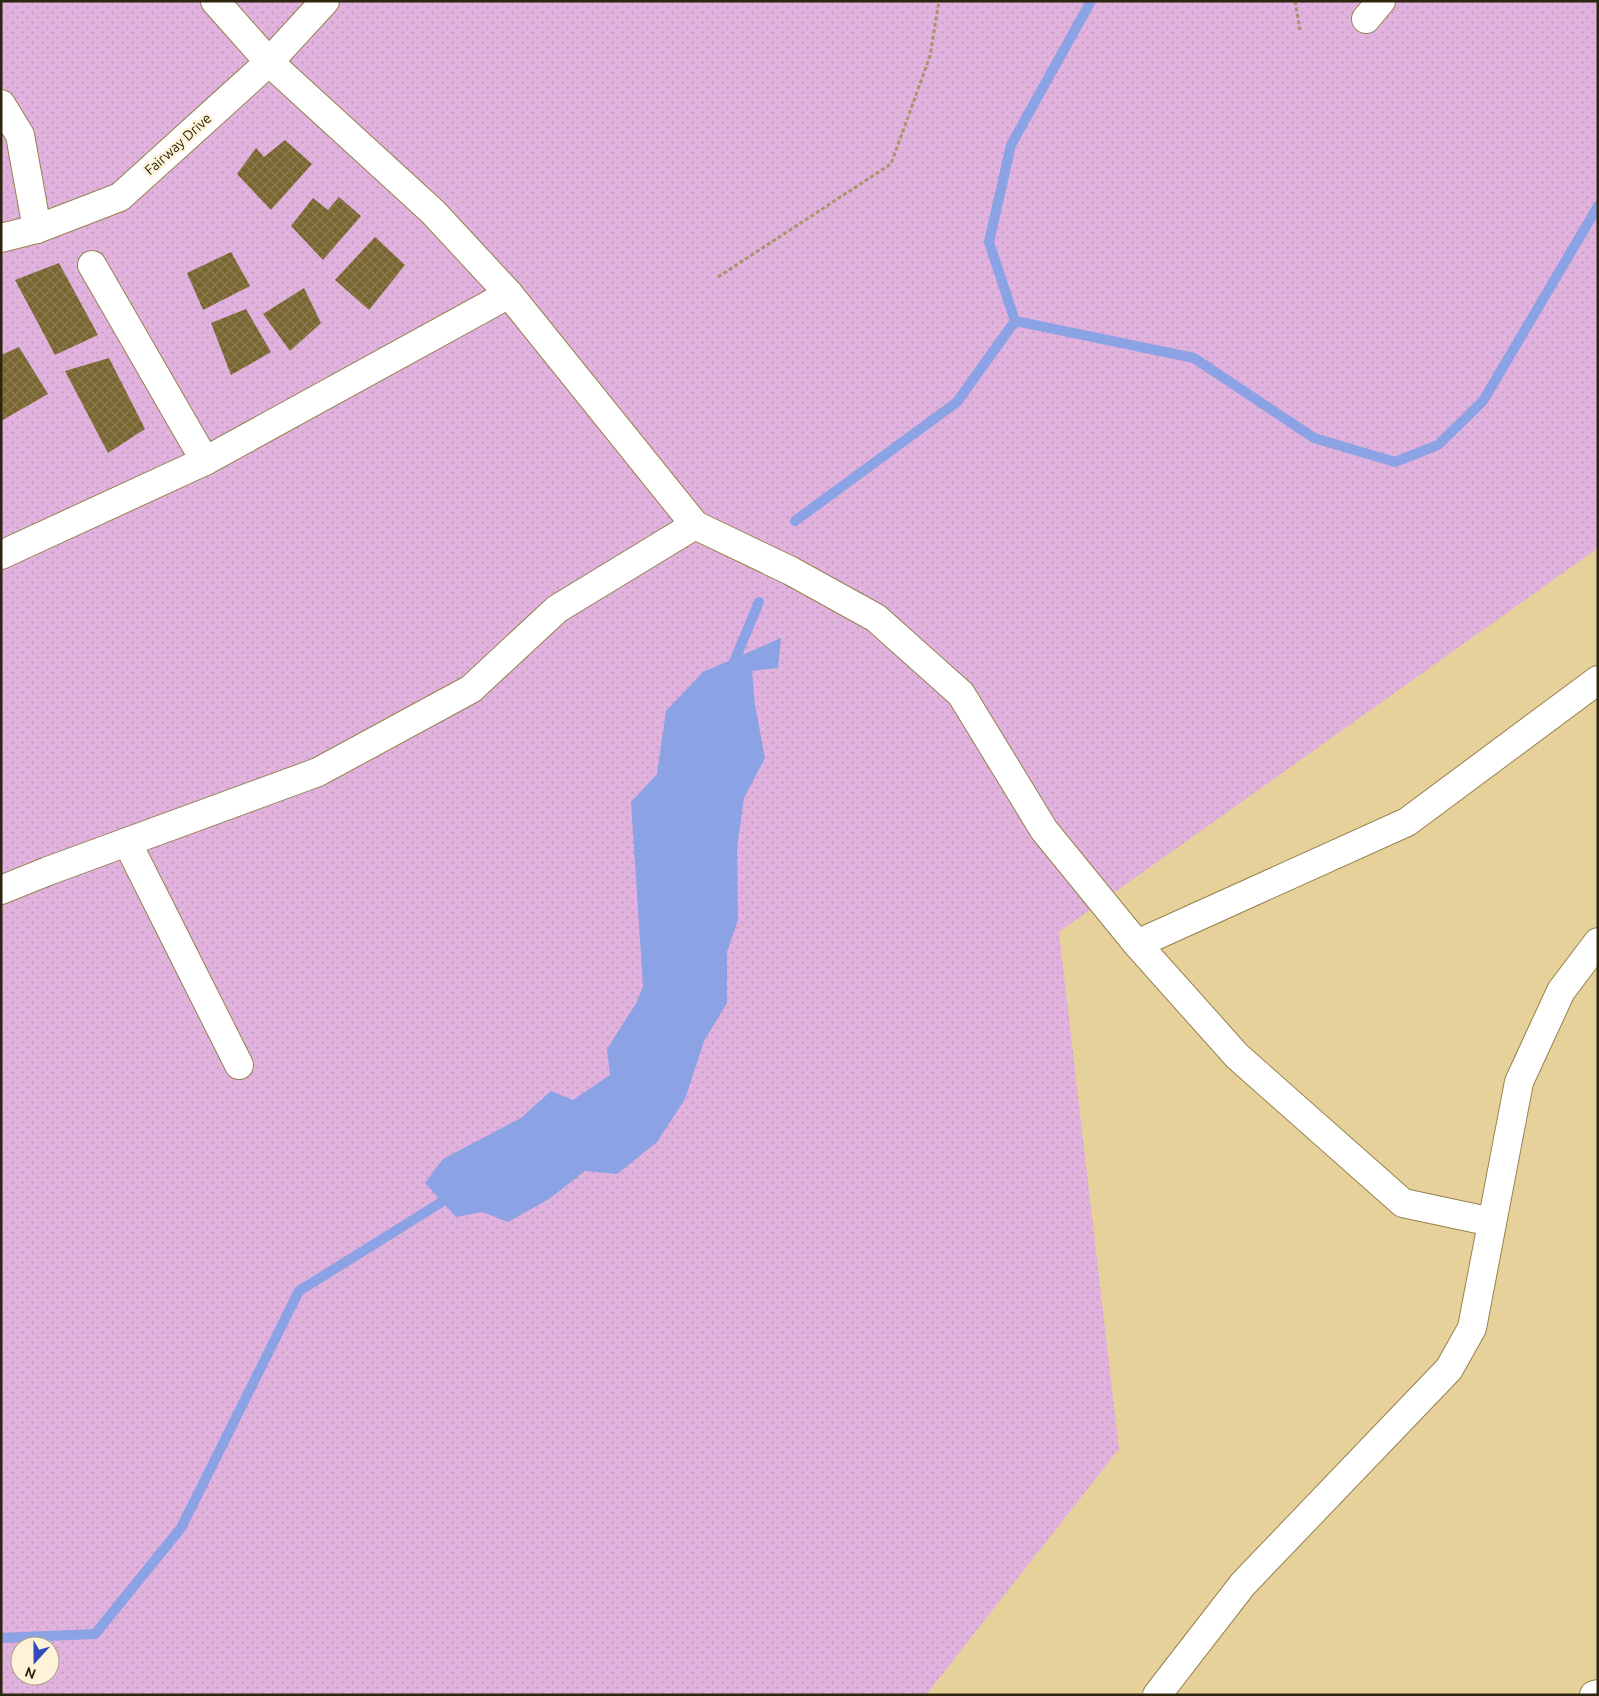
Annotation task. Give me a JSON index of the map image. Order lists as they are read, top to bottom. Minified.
{"streets":{"street":["Fairway Drive"]},"north":"bottom"}
